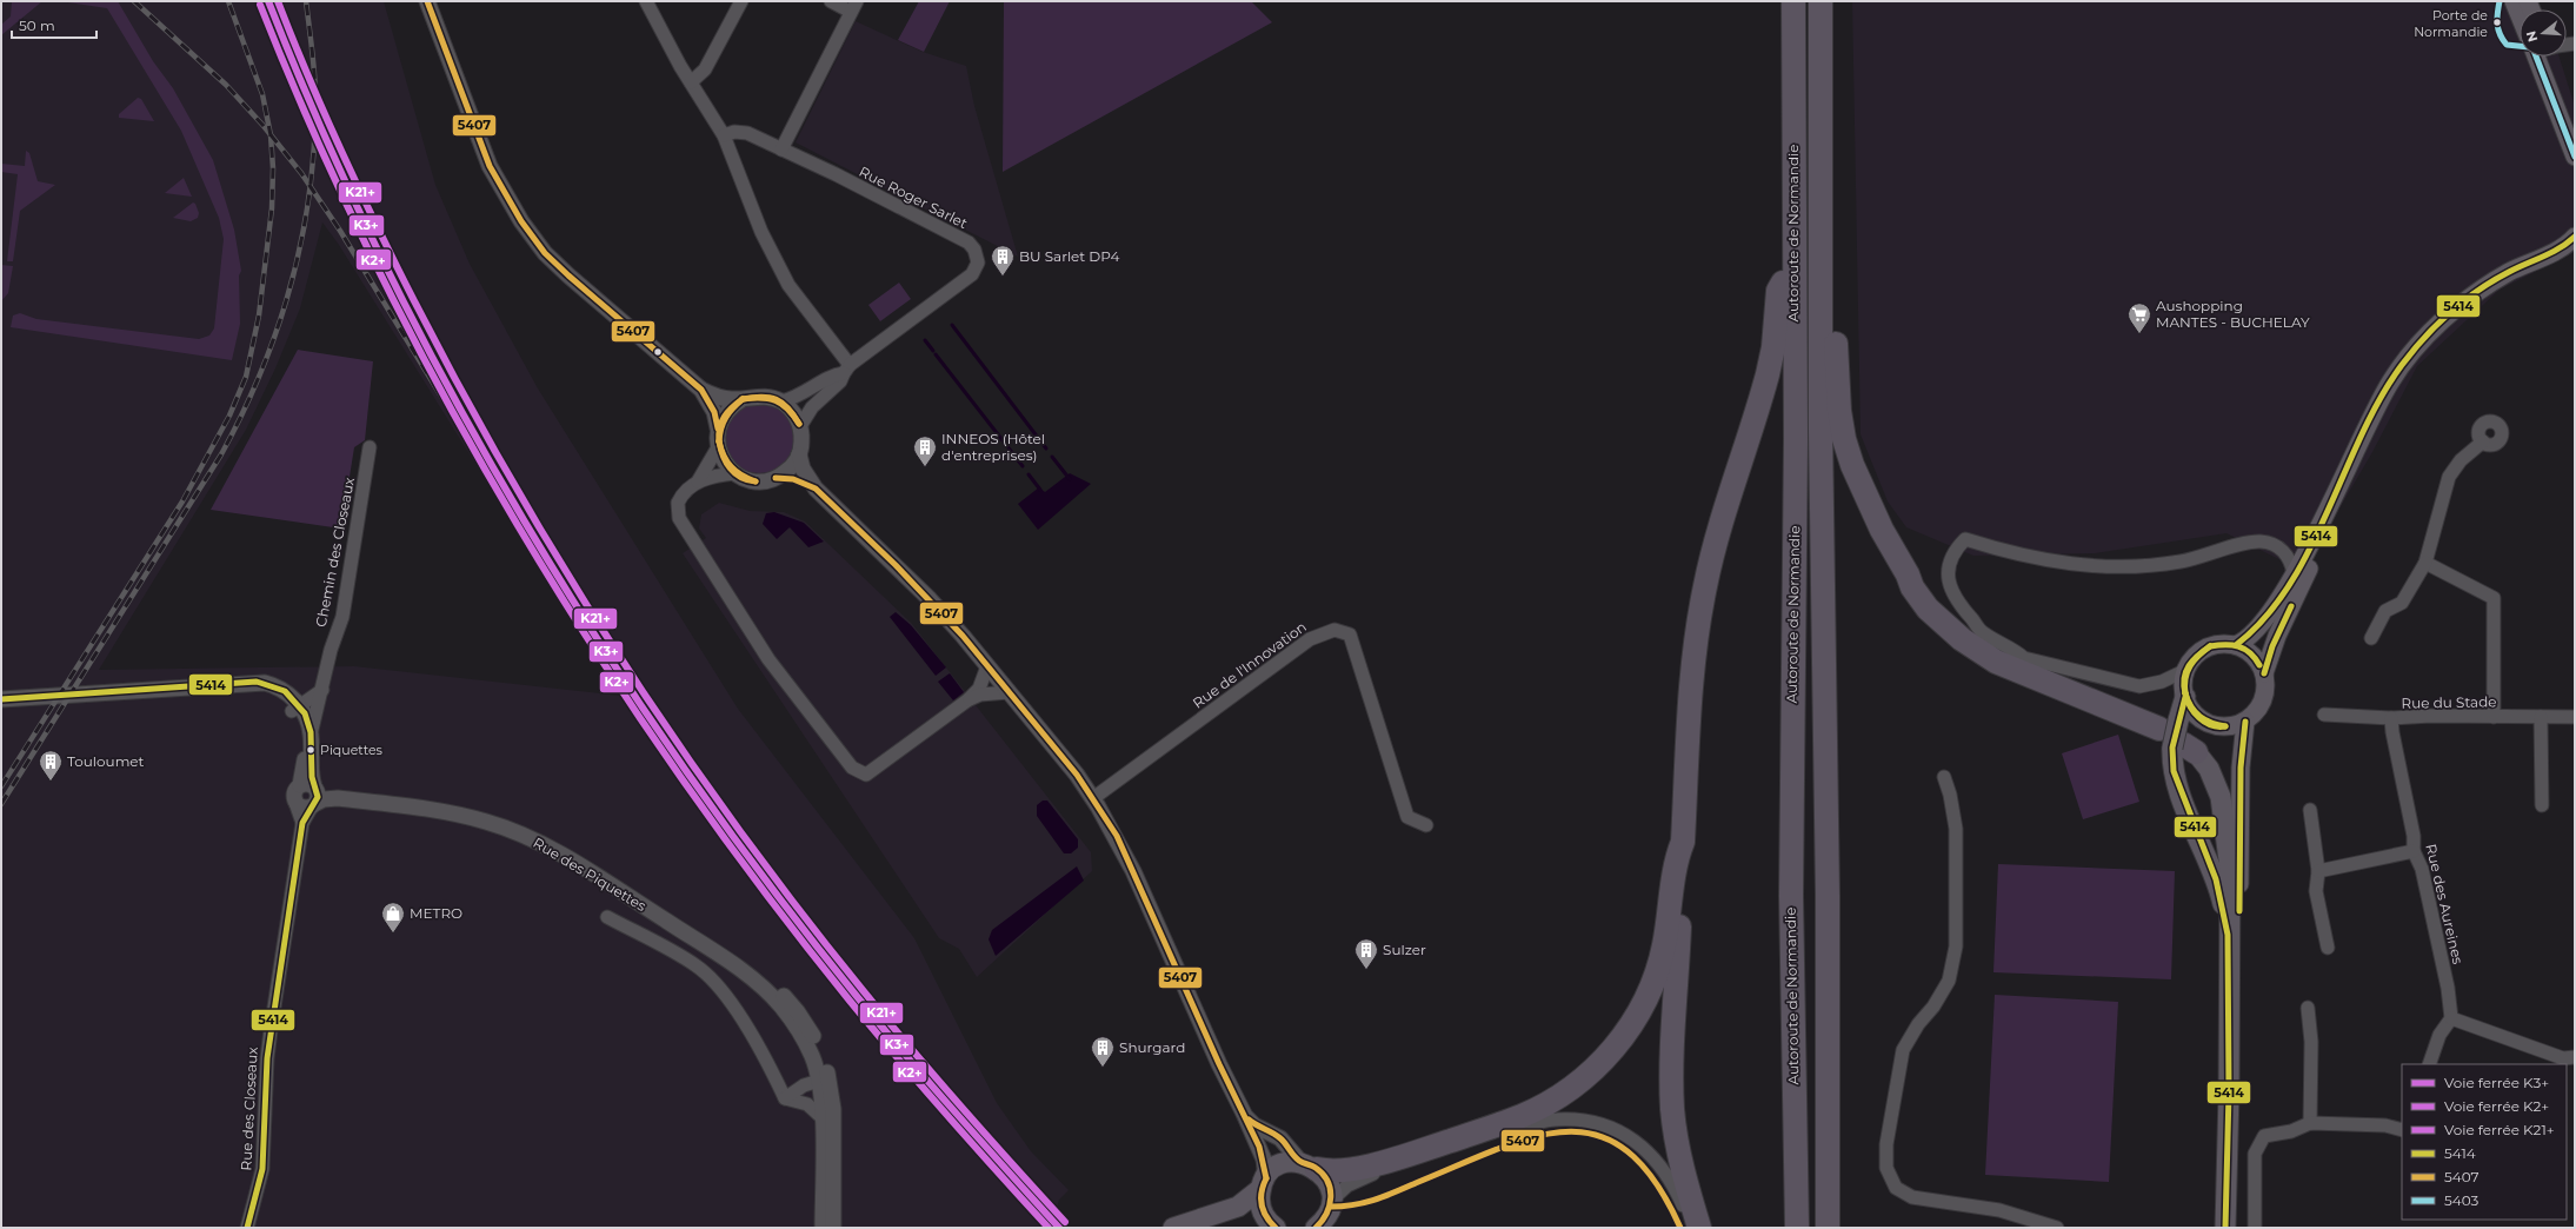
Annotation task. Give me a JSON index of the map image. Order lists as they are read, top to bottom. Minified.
{"streets":{"highway":["Autoroute de Normandie"],"street":["Rue Roger Sarlet","Chemin des Closeaux","Rue de l'Innovation","Rue du Stade","Rue des Piquettes","Rue des Aureines","Rue des Closeaux"]},"crossings":[["Rue du Stade","Rue des Aureines"],["Rue des Piquettes","Rue des Closeaux"]],"places":{"other":["Porte de Normandie","Piquettes"],"building":["BU Sarlet DP4","INNEOS (Hôtel d'entreprises)","Touloumet","Sulzer","Shurgard"],"supermarket":["Aushopping MANTES - BUCHELAY"],"shop":["METRO"]},"lines":["rail line K3+","rail line K21+","transit line 5407","transit line 5403","rail line K2+","transit line 5414"],"legend":["Voie ferrée K3+","Voie ferrée K2+","Voie ferrée K21+","5414","5407","5403"],"scale_bar":"50 m","north":"left"}
